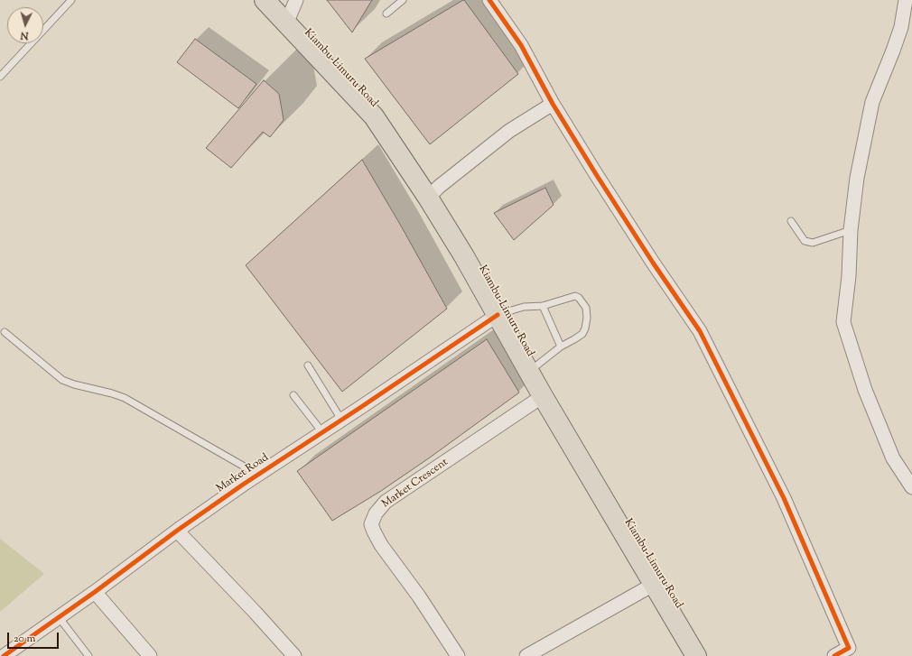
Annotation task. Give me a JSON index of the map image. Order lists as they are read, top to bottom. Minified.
{"streets":{"highway":["Kiambu-Limuru Road"],"street":["Market Road","Market Crescent"]},"crossings":[["Kiambu-Limuru Road","Market Road"],["Kiambu-Limuru Road","Market Crescent"]],"scale_bar":"20 m","north":"bottom"}
